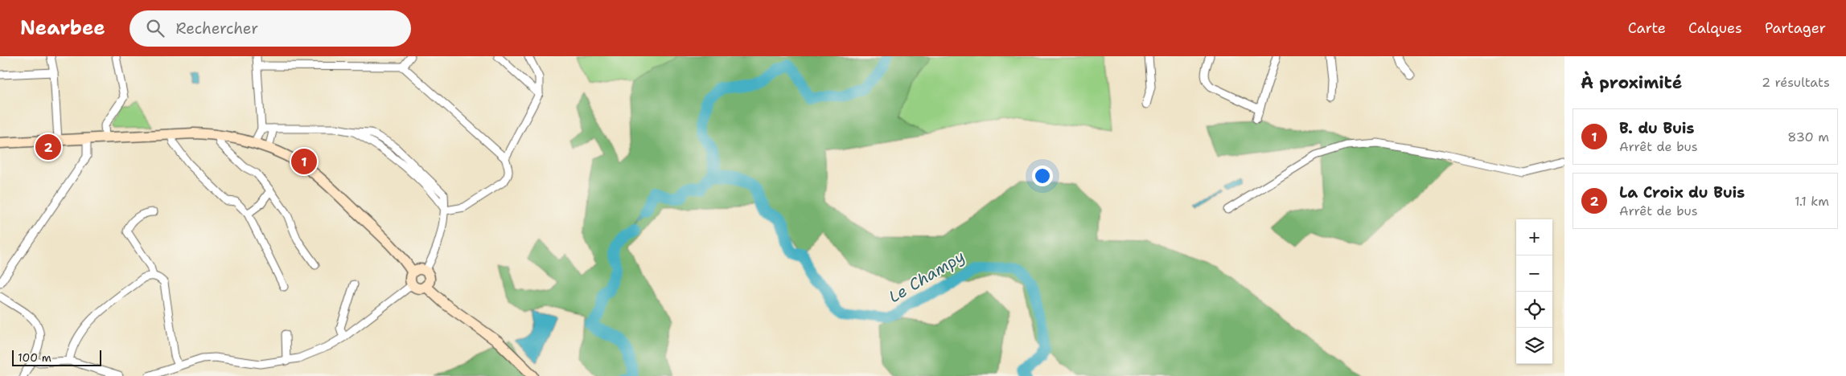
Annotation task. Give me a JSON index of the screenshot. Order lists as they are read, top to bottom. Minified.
{"water":["Le Champy"],"scale_bar":"100 m","page":{"header":"Nearbee","search":"Rechercher","nav":["Carte","Calques","Partager"],"heading":["À proximité","2 résultats"],"list":[{"mark":"1","name":"B. du Buis","note":"Arrêt de bus","value":"830 m"},{"mark":"2","name":"La Croix du Buis","note":"Arrêt de bus","value":"1.1 km"}],"pins":["2","1"],"map_buttons":["+","−"],"scale":"100 m"}}
